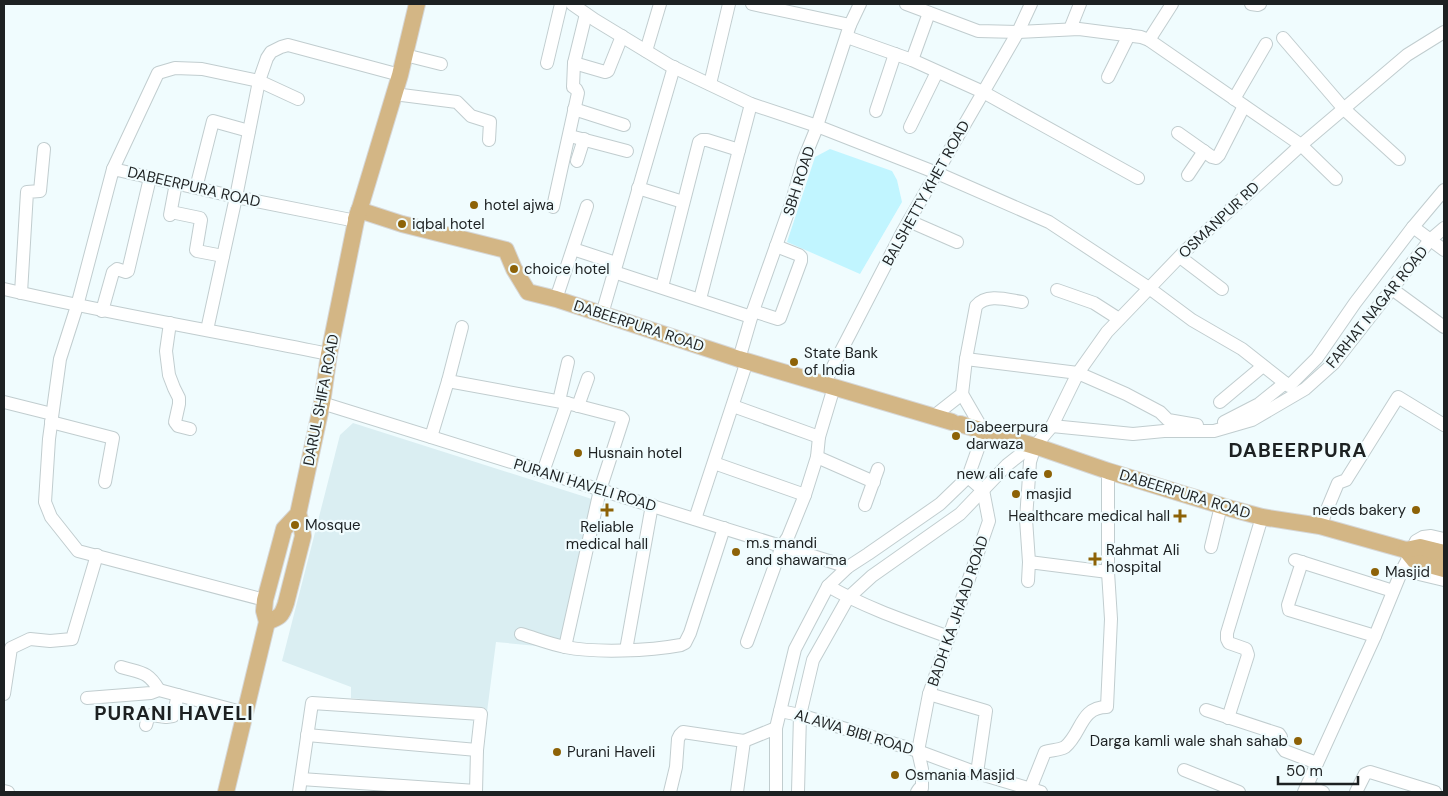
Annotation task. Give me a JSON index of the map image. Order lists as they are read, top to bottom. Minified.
{"streets":{"main road":["DABEERPURA ROAD","DARUL SHIFA ROAD"],"street":["SBH ROAD","BALSHETTY KHET ROAD","OSMANPUR RD","FARHAT NAGAR ROAD","PURANI HAVELI ROAD","BADH KA JHAAD ROAD","ALAWA BIBI ROAD"]},"crossings":[["SBH ROAD","DABEERPURA ROAD"],["SBH ROAD","PURANI HAVELI ROAD"],["DABEERPURA ROAD","BALSHETTY KHET ROAD"],["DABEERPURA ROAD","OSMANPUR RD"],["DABEERPURA ROAD","DARUL SHIFA ROAD"],["BALSHETTY KHET ROAD","PURANI HAVELI ROAD"],["OSMANPUR RD","FARHAT NAGAR ROAD"],["DARUL SHIFA ROAD","PURANI HAVELI ROAD"],["BADH KA JHAAD ROAD","ALAWA BIBI ROAD"]],"districts":["DABEERPURA","PURANI HAVELI"],"places":{"other":["hotel ajwa","iqbal hotel","choice hotel","State Bank of India","Dabeerpura darwaza","Husnain hotel","new ali cafe","masjid","needs bakery","Mosque","m.s mandi and shawarma","Masjid","Darga kamli wale shah sahab","Purani Haveli","Osmania Masjid"],"health":["Reliable medical hall","Healthcare medical hall","Rahmat Ali hospital"]},"scale_bar":"50 m"}
